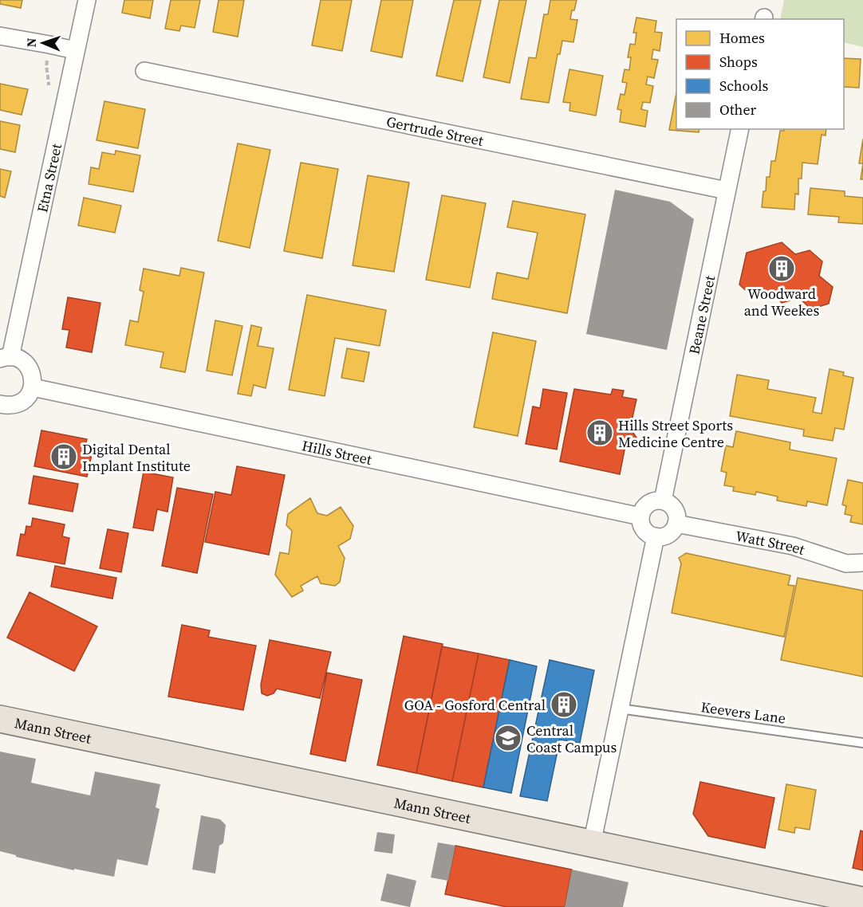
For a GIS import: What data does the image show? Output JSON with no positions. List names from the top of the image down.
{
  "streets": {
    "main road": ["Mann Street"],
    "street": [
      "Gertrude Street",
      "Etna Street",
      "Beane Street",
      "Hills Street",
      "Watt Street"
    ],
    "lane": ["Keevers Lane"]
  },
  "crossings": [
    ["Gertrude Street", "Beane Street"],
    ["Beane Street", "Hills Street"],
    ["Beane Street", "Watt Street"],
    ["Hills Street", "Watt Street"]
  ],
  "places": {
    "building": [
      "Woodward and Weekes",
      "Hills Street Sports Medicine Centre",
      "Digital Dental Implant Institute",
      "GOA - Gosford Central"
    ],
    "school or university": ["Central Coast Campus"]
  },
  "legend": [
    "Homes",
    "Shops",
    "Schools",
    "Other"
  ],
  "north": "left"
}
